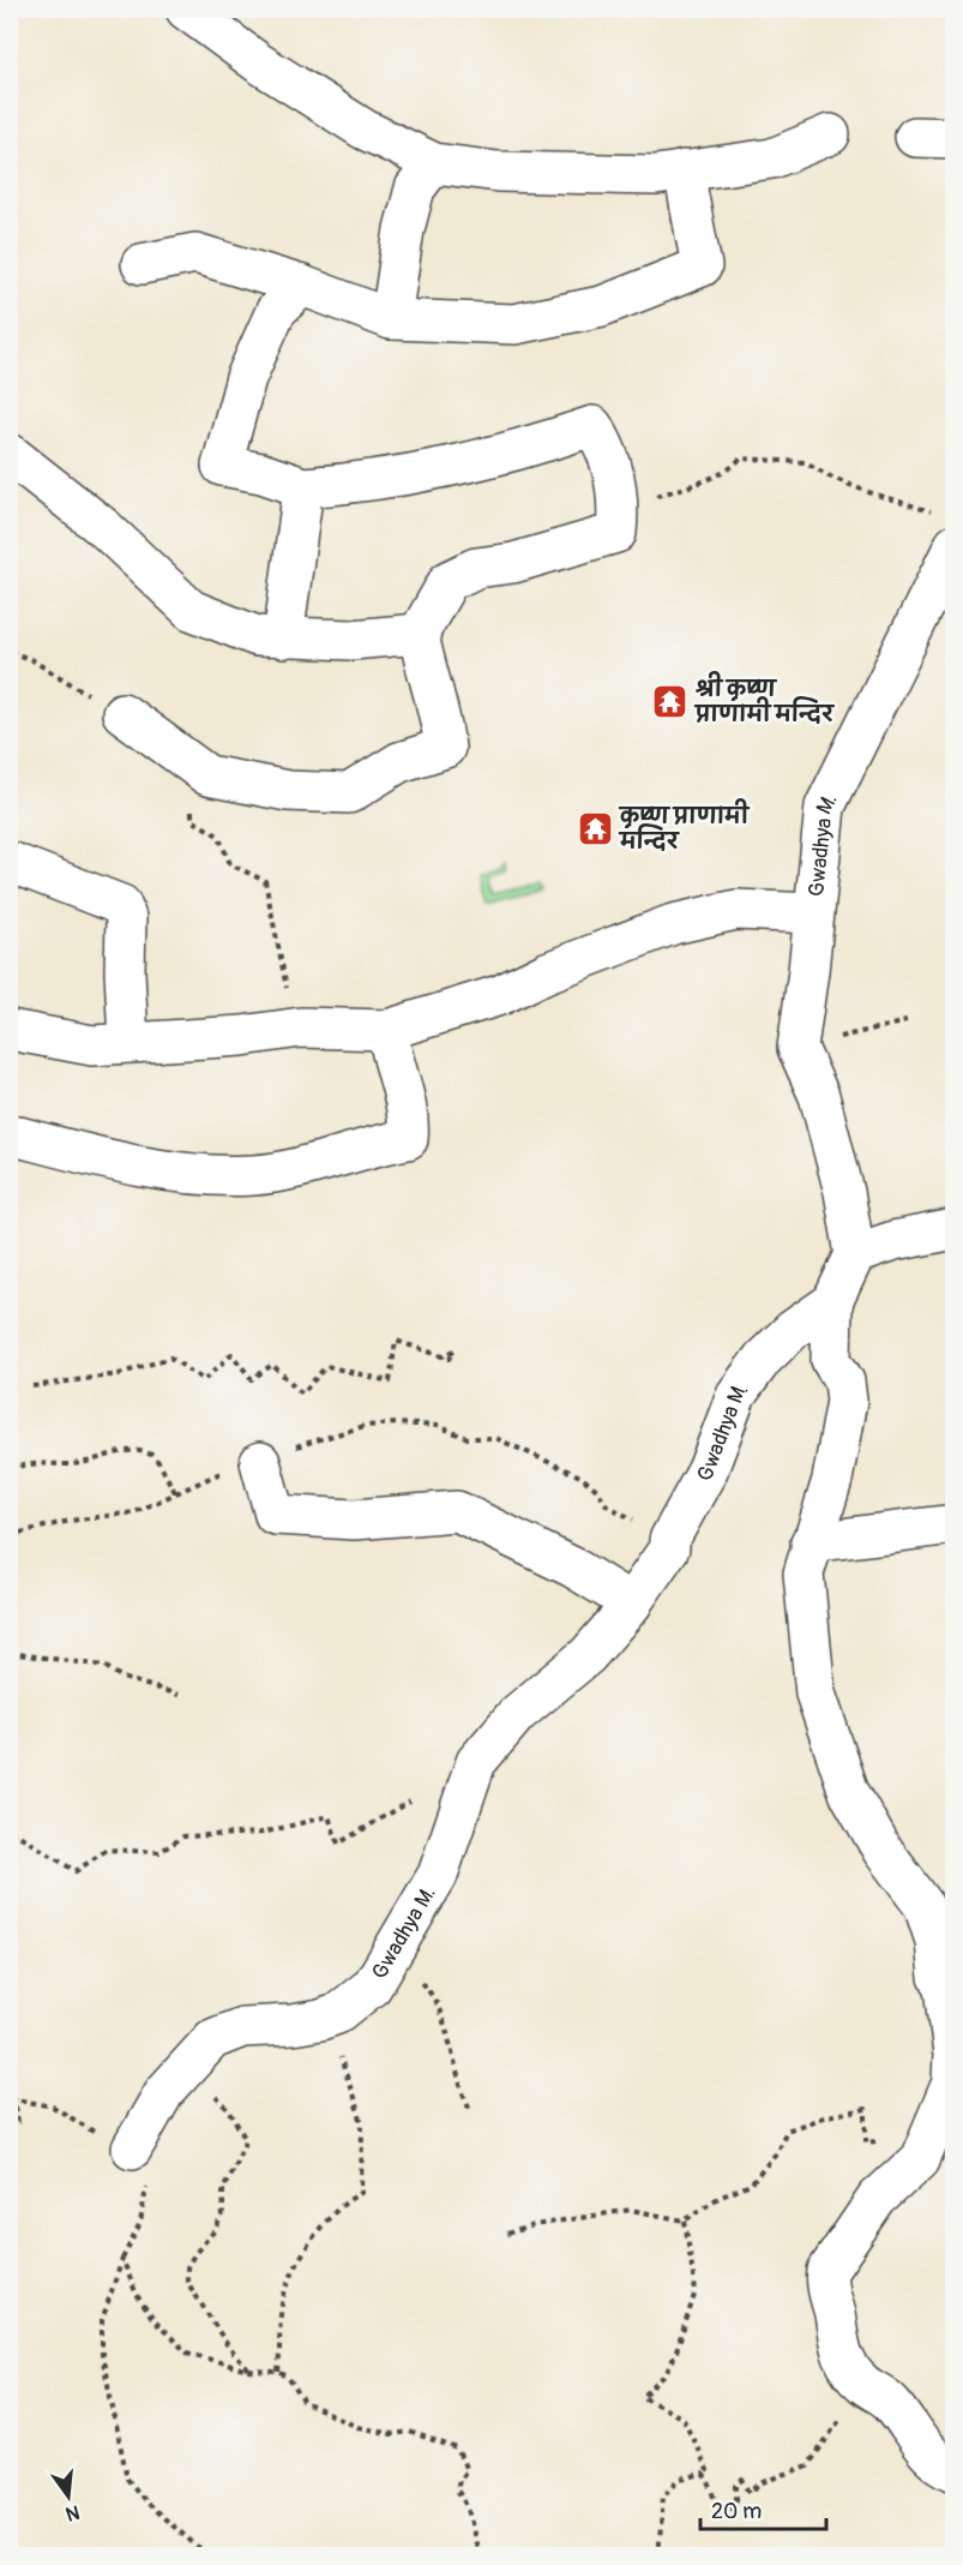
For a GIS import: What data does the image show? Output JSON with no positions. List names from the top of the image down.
{
  "streets": {
    "street": ["Gwadhya M."]
  },
  "places": {
    "temple": ["श्री कृष्ण प्राणामी मन्दिर", "कृष्ण प्राणामी मन्दिर"]
  },
  "scale_bar": "20 m",
  "north": "bottom"
}
